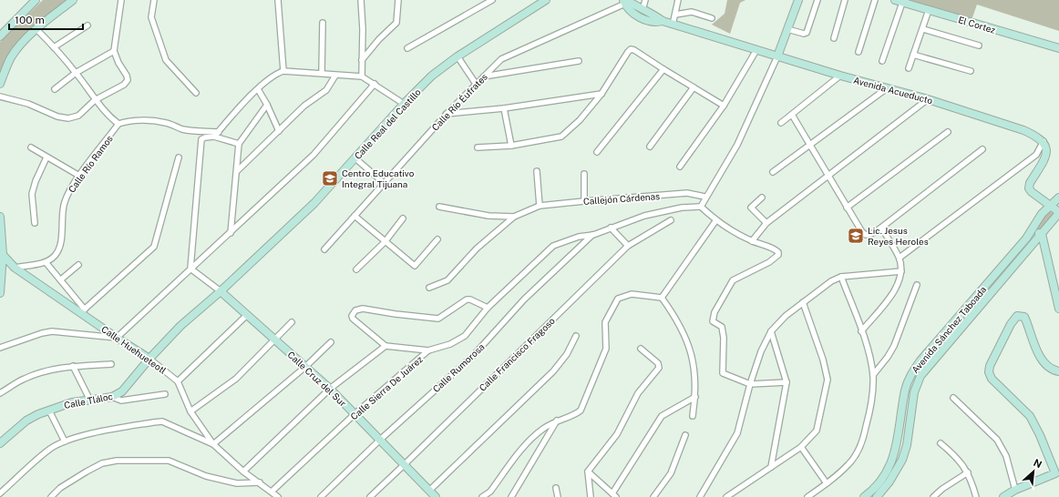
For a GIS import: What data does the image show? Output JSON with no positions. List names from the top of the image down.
{
  "streets": {
    "street": [
      "El Cortez",
      "Avenida Acueducto",
      "Calle Río Éufrates",
      "Calle Real del Castillo",
      "Calle Río Ramos",
      "Callejón Cárdenas",
      "Avenida Sánchez Taboada",
      "Calle Huehueteotl",
      "Calle Francisco Fragoso",
      "Calle Rumorosa",
      "Calle Cruz del Sur",
      "Calle Sierra De Juárez",
      "Calle Tláloc"
    ]
  },
  "crossings": [
    ["Avenida Acueducto", "Calle Río Éufrates"],
    ["Calle Real del Castillo", "Calle Huehueteotl"],
    ["Calle Real del Castillo", "Calle Cruz del Sur"],
    ["Calle Real del Castillo", "Calle Tláloc"],
    ["Calle Huehueteotl", "Calle Sierra De Juárez"],
    ["Calle Huehueteotl", "Calle Tláloc"],
    ["Calle Francisco Fragoso", "Calle Cruz del Sur"],
    ["Calle Rumorosa", "Calle Cruz del Sur"],
    ["Calle Rumorosa", "Calle Sierra De Juárez"],
    ["Calle Cruz del Sur", "Calle Sierra De Juárez"]
  ],
  "places": {
    "school or university": ["Centro Educativo Integral Tijuana", "Lic. Jesus Reyes Heroles"]
  },
  "scale_bar": "100 m",
  "north": "top right"
}
